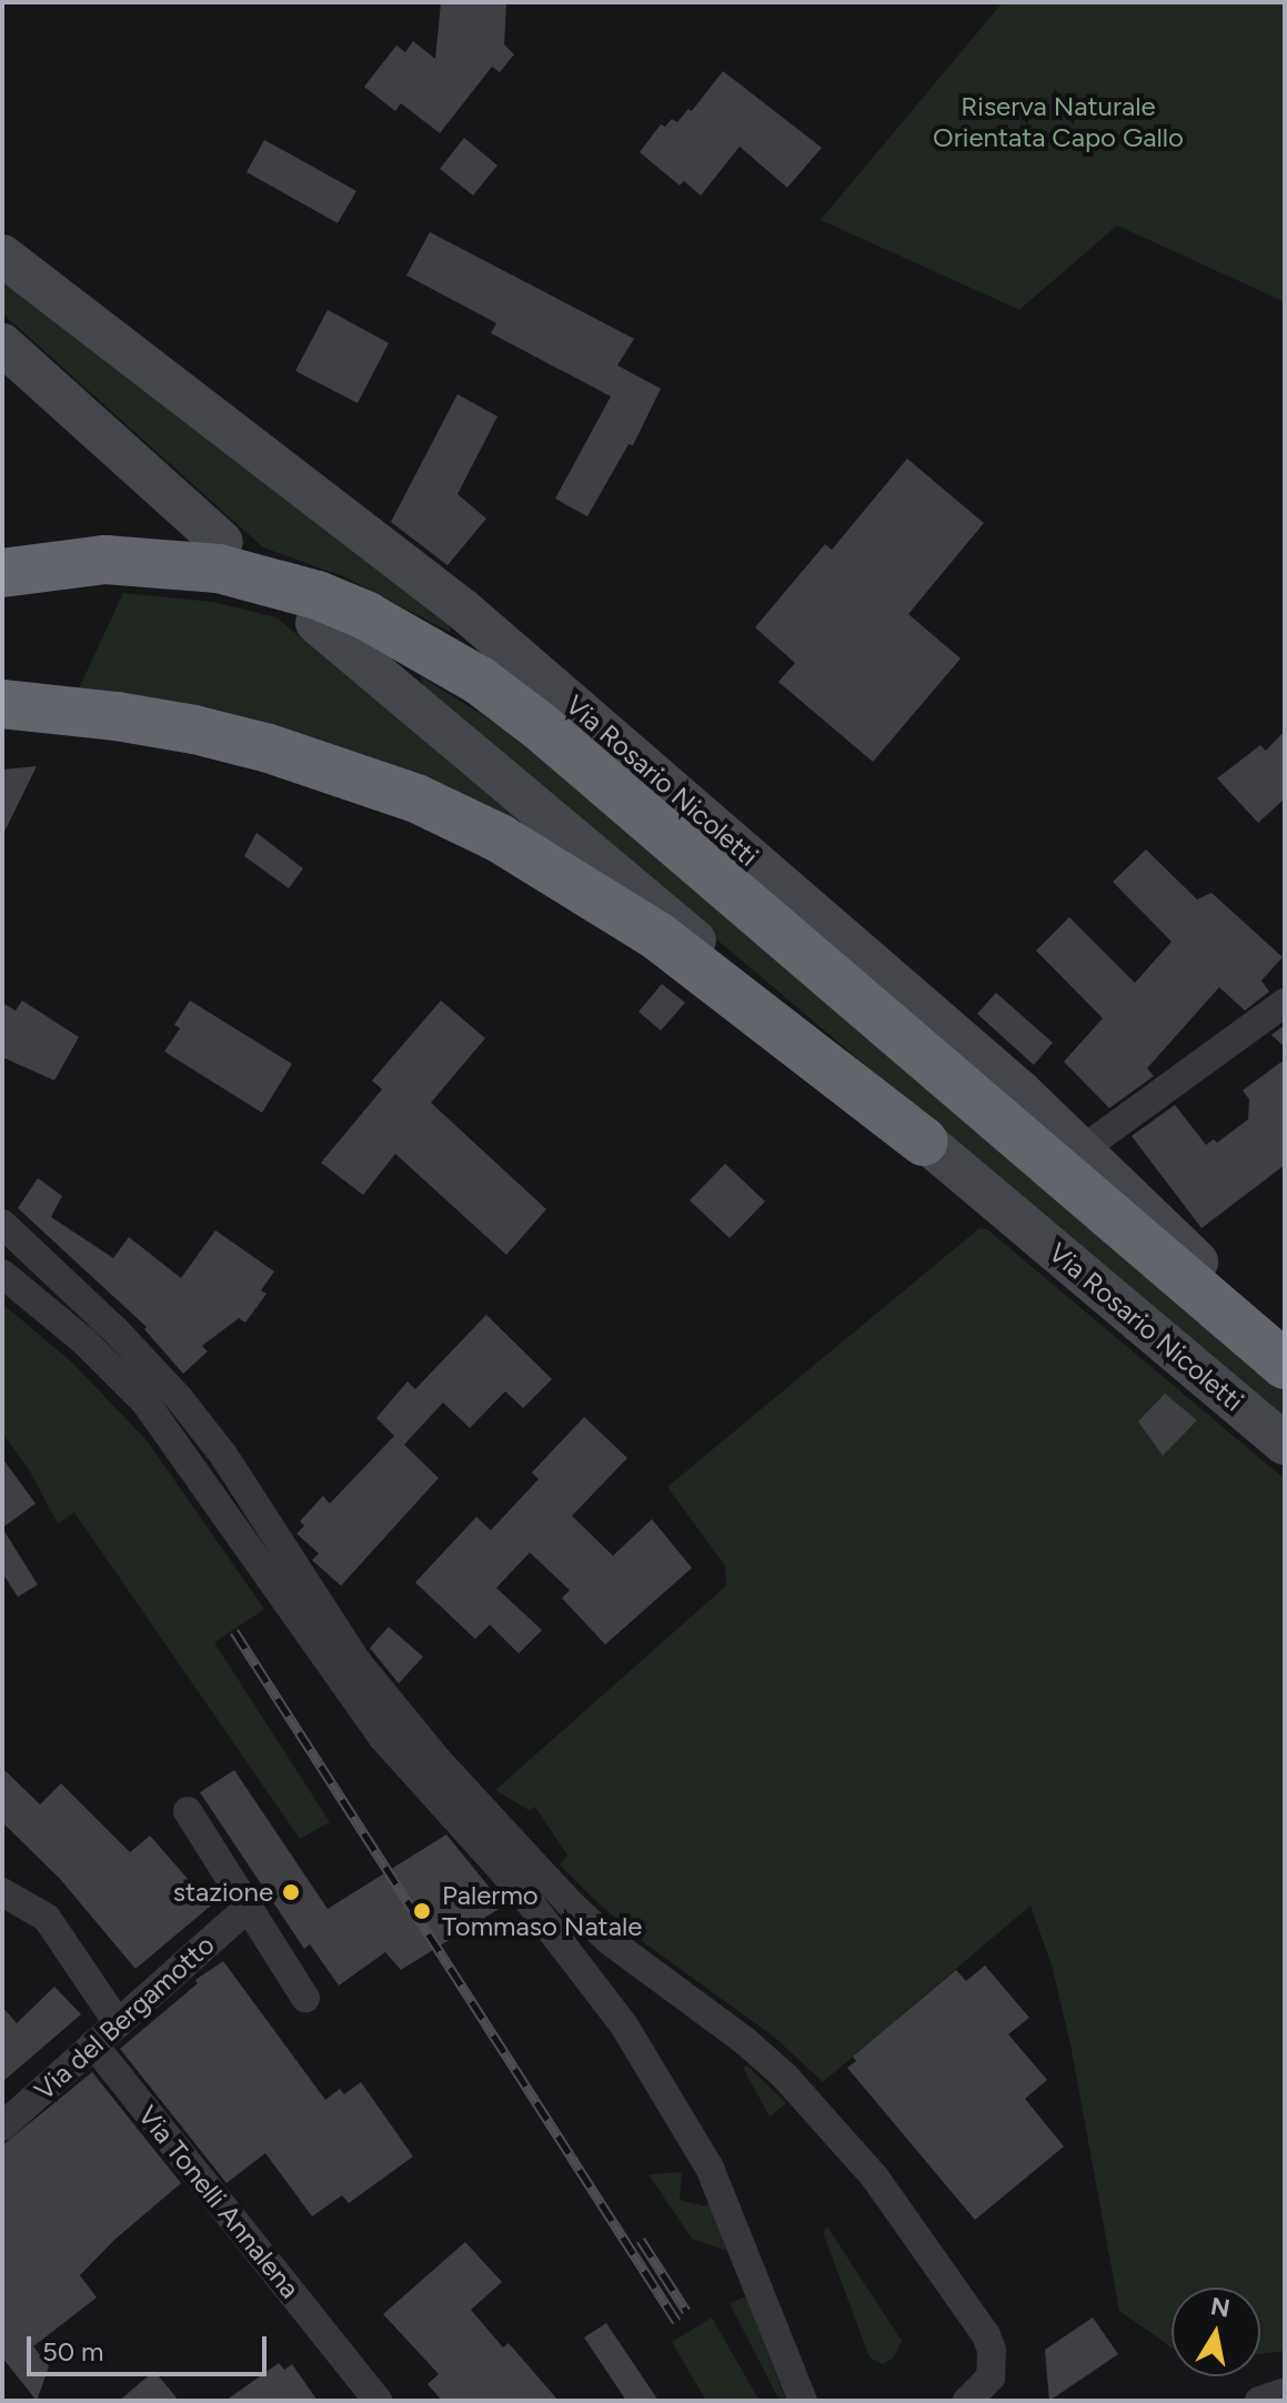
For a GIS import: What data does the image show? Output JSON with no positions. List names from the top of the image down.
{
  "streets": {
    "main road": ["Via Rosario Nicoletti"],
    "street": ["Via del Bergamotto", "Via Tonelli Annalena"]
  },
  "crossings": [
    ["Via del Bergamotto", "Via Tonelli Annalena"]
  ],
  "parks": ["Riserva Naturale Orientata Capo Gallo"],
  "places": ["stazione", "Palermo Tommaso Natale"],
  "scale_bar": "50 m",
  "north": "top"
}
